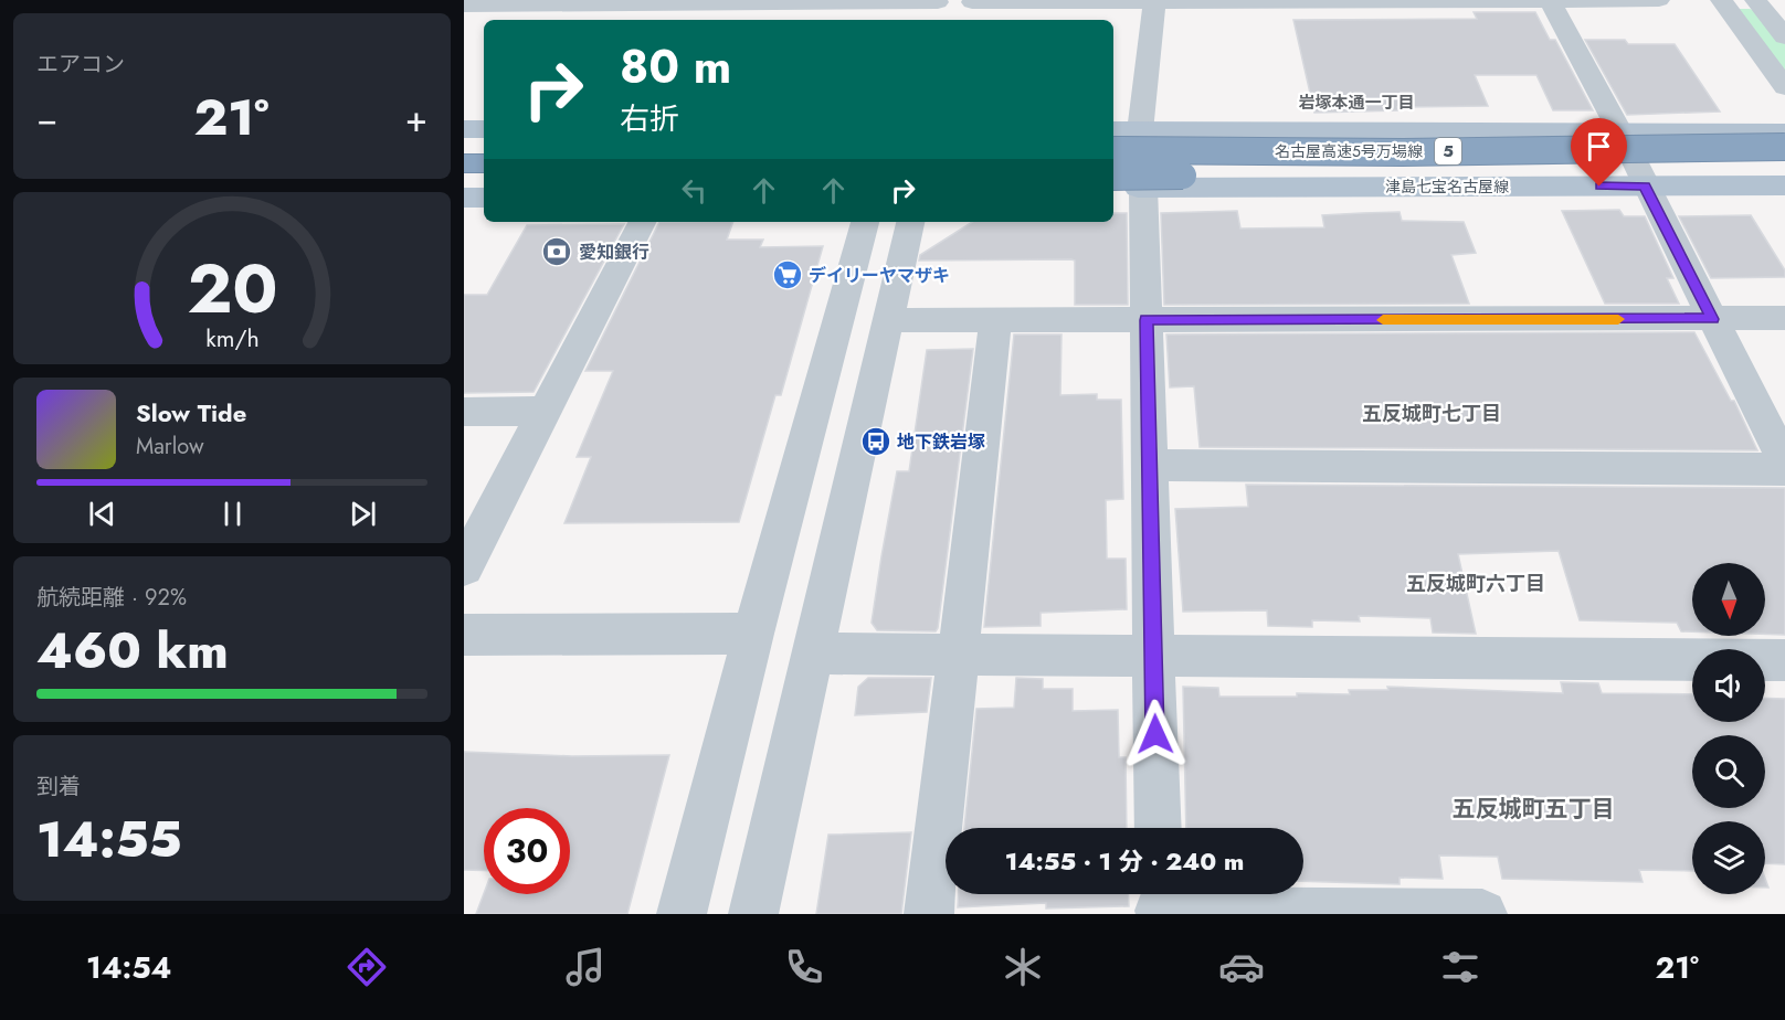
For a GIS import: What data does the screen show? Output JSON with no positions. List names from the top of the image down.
{
  "streets": {
    "highway": ["名古屋高速5号万場線", "5"],
    "main road": ["津島七宝名古屋線"]
  },
  "crossings": [
    ["名古屋高速5号万場線", "津島七宝名古屋線"]
  ],
  "districts": [
    "岩塚本通一丁目",
    "五反城町七丁目",
    "五反城町六丁目",
    "五反城町五丁目"
  ],
  "places": {
    "bank": ["愛知銀行"],
    "supermarket": ["デイリーヤマザキ"],
    "bus stop": ["地下鉄岩塚"]
  },
  "north": "bottom",
  "page": {
    "tile": [
      "エアコン",
      ["航続距離 · 92%", "460 km"],
      ["到着", "14:55"]
    ],
    "turn": ["80 m", "右折"],
    "heat": ["−", "21°", "+"],
    "song": ["Slow Tide", "Marlow"],
    "limit": "30",
    "trip": "14:55 · 1 分 · 240 m",
    "tabs": ["14:54", "21°"],
    "gauge": ["20", "km/h"]
  }
}
